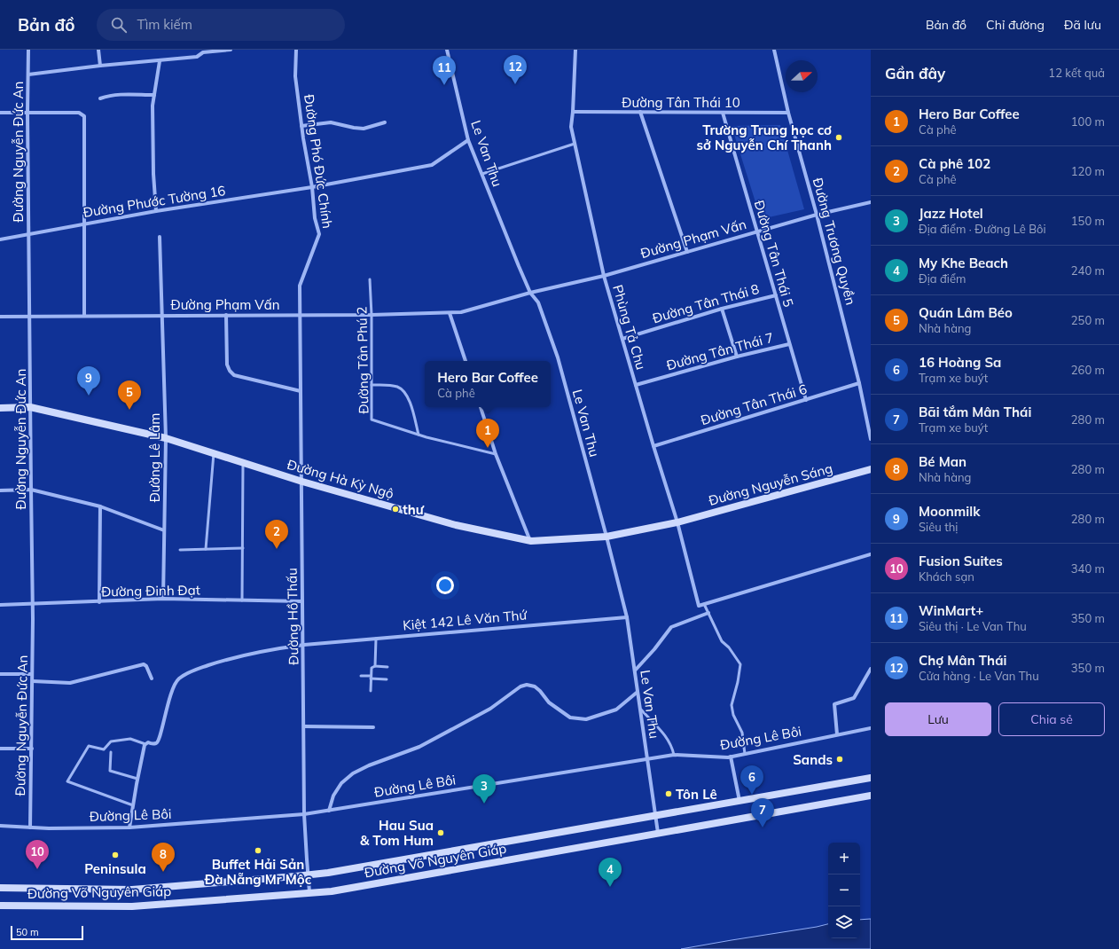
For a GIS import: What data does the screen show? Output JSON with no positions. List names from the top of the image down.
{
  "streets": {
    "main road": ["Đường Hà Kỳ Ngộ", "Đường Nguyễn Sáng", "Đường Võ Nguyên Giáp"],
    "street": [
      "Đường Tân Thái 10",
      "Đường Nguyễn Đức An",
      "Le Van Thu",
      "Đường Phó Đức Chính",
      "Đường Phước Tường 16",
      "Đường Phạm Vấn",
      "Đường Trương Quyền",
      "Đường Tân Thái 5",
      "Đường Tân Thái 8",
      "Phùng Tả Chu",
      "Đường Tân Thái 7",
      "Đường Tân Thái 6",
      "Đường Lê Lâm",
      "Đường Đinh Đạt",
      "Đường Hồ Thấu",
      "Kiệt 142 Lê Văn Thứ",
      "Đường Lê Bôi"
    ],
    "lane": ["Đường Tân Phú 2"]
  },
  "crossings": [
    ["Đường Tân Thái 10", "Đường Trương Quyền"],
    ["Đường Tân Thái 10", "Đường Tân Thái 5"],
    ["Đường Tân Thái 10", "Phùng Tả Chu"],
    ["Đường Nguyễn Đức An", "Đường Phước Tường 16"],
    ["Đường Nguyễn Đức An", "Đường Phạm Vấn"],
    ["Đường Nguyễn Đức An", "Đường Hà Kỳ Ngộ"],
    ["Đường Nguyễn Đức An", "Đường Đinh Đạt"],
    ["Đường Nguyễn Đức An", "Đường Lê Bôi"],
    ["Le Van Thu", "Đường Phước Tường 16"],
    ["Le Van Thu", "Đường Phạm Vấn"],
    ["Le Van Thu", "Đường Hà Kỳ Ngộ"],
    ["Le Van Thu", "Kiệt 142 Lê Văn Thứ"],
    ["Le Van Thu", "Đường Lê Bôi"],
    ["Le Van Thu", "Đường Võ Nguyên Giáp"],
    ["Đường Phó Đức Chính", "Đường Phước Tường 16"],
    ["Đường Phó Đức Chính", "Đường Phạm Vấn"],
    ["Đường Phó Đức Chính", "Đường Hồ Thấu"],
    ["Đường Phạm Vấn", "Đường Trương Quyền"],
    ["Đường Phạm Vấn", "Đường Tân Thái 5"],
    ["Đường Phạm Vấn", "Phùng Tả Chu"],
    ["Đường Phạm Vấn", "Đường Tân Phú 2"],
    ["Đường Phạm Vấn", "Đường Lê Lâm"],
    ["Đường Phạm Vấn", "Đường Hồ Thấu"],
    ["Đường Trương Quyền", "Đường Tân Thái 6"],
    ["Đường Tân Thái 5", "Đường Tân Thái 8"],
    ["Đường Tân Thái 5", "Đường Tân Thái 7"],
    ["Đường Tân Thái 5", "Đường Tân Thái 6"],
    ["Đường Tân Thái 8", "Phùng Tả Chu"],
    ["Phùng Tả Chu", "Đường Tân Thái 7"],
    ["Phùng Tả Chu", "Đường Tân Thái 6"],
    ["Phùng Tả Chu", "Đường Hà Kỳ Ngộ"],
    ["Phùng Tả Chu", "Đường Nguyễn Sáng"],
    ["Đường Lê Lâm", "Đường Hà Kỳ Ngộ"],
    ["Đường Lê Lâm", "Đường Đinh Đạt"],
    ["Đường Hà Kỳ Ngộ", "Đường Nguyễn Sáng"],
    ["Đường Hà Kỳ Ngộ", "Đường Hồ Thấu"],
    ["Đường Đinh Đạt", "Đường Hồ Thấu"],
    ["Đường Hồ Thấu", "Kiệt 142 Lê Văn Thứ"],
    ["Đường Hồ Thấu", "Đường Lê Bôi"],
    ["Đường Hồ Thấu", "Đường Võ Nguyên Giáp"]
  ],
  "places": [
    "Trường Trung học cơ sở Nguyễn Chí Thanh",
    "thư",
    "Sands",
    "Tôn Lê",
    "Hau Sua & Tom Hum",
    "Buffet Hải Sản Đà Nẵng Mr Mộc",
    "Peninsula"
  ],
  "scale_bar": "50 m",
  "north": "right",
  "page": {
    "header": "Bản đồ",
    "search": "Tìm kiếm",
    "nav": ["Bản đồ", "Chỉ đường", "Đã lưu"],
    "heading": ["Gần đây", "12 kết quả"],
    "pins": [
      "12",
      "11",
      "9",
      "5",
      "1",
      "2",
      "6",
      "3",
      "7",
      "10",
      "8",
      "4"
    ],
    "list": [
      {
        "mark": "1",
        "name": "Hero Bar Coffee",
        "note": "Cà phê",
        "value": "100 m"
      },
      {
        "mark": "2",
        "name": "Cà phê 102",
        "note": "Cà phê",
        "value": "120 m"
      },
      {
        "mark": "3",
        "name": "Jazz Hotel",
        "note": "Địa điểm · Đường Lê Bôi",
        "value": "150 m"
      },
      {
        "mark": "4",
        "name": "My Khe Beach",
        "note": "Địa điểm",
        "value": "240 m"
      },
      {
        "mark": "5",
        "name": "Quán Lâm Béo",
        "note": "Nhà hàng",
        "value": "250 m"
      },
      {
        "mark": "6",
        "name": "16 Hoàng Sa",
        "note": "Trạm xe buýt",
        "value": "260 m"
      },
      {
        "mark": "7",
        "name": "Bãi tắm Mân Thái",
        "note": "Trạm xe buýt",
        "value": "280 m"
      },
      {
        "mark": "8",
        "name": "Bé Man",
        "note": "Nhà hàng",
        "value": "280 m"
      },
      {
        "mark": "9",
        "name": "Moonmilk",
        "note": "Siêu thị",
        "value": "280 m"
      },
      {
        "mark": "10",
        "name": "Fusion Suites",
        "note": "Khách sạn",
        "value": "340 m"
      },
      {
        "mark": "11",
        "name": "WinMart+",
        "note": "Siêu thị · Le Van Thu",
        "value": "350 m"
      },
      {
        "mark": "12",
        "name": "Chợ Mân Thái",
        "note": "Cửa hàng · Le Van Thu",
        "value": "350 m"
      }
    ],
    "popup": ["Hero Bar Coffee", "Cà phê"],
    "buttons": ["Lưu", "Chia sẻ"],
    "map_buttons": ["+", "−"],
    "scale": "50 m"
  }
}
